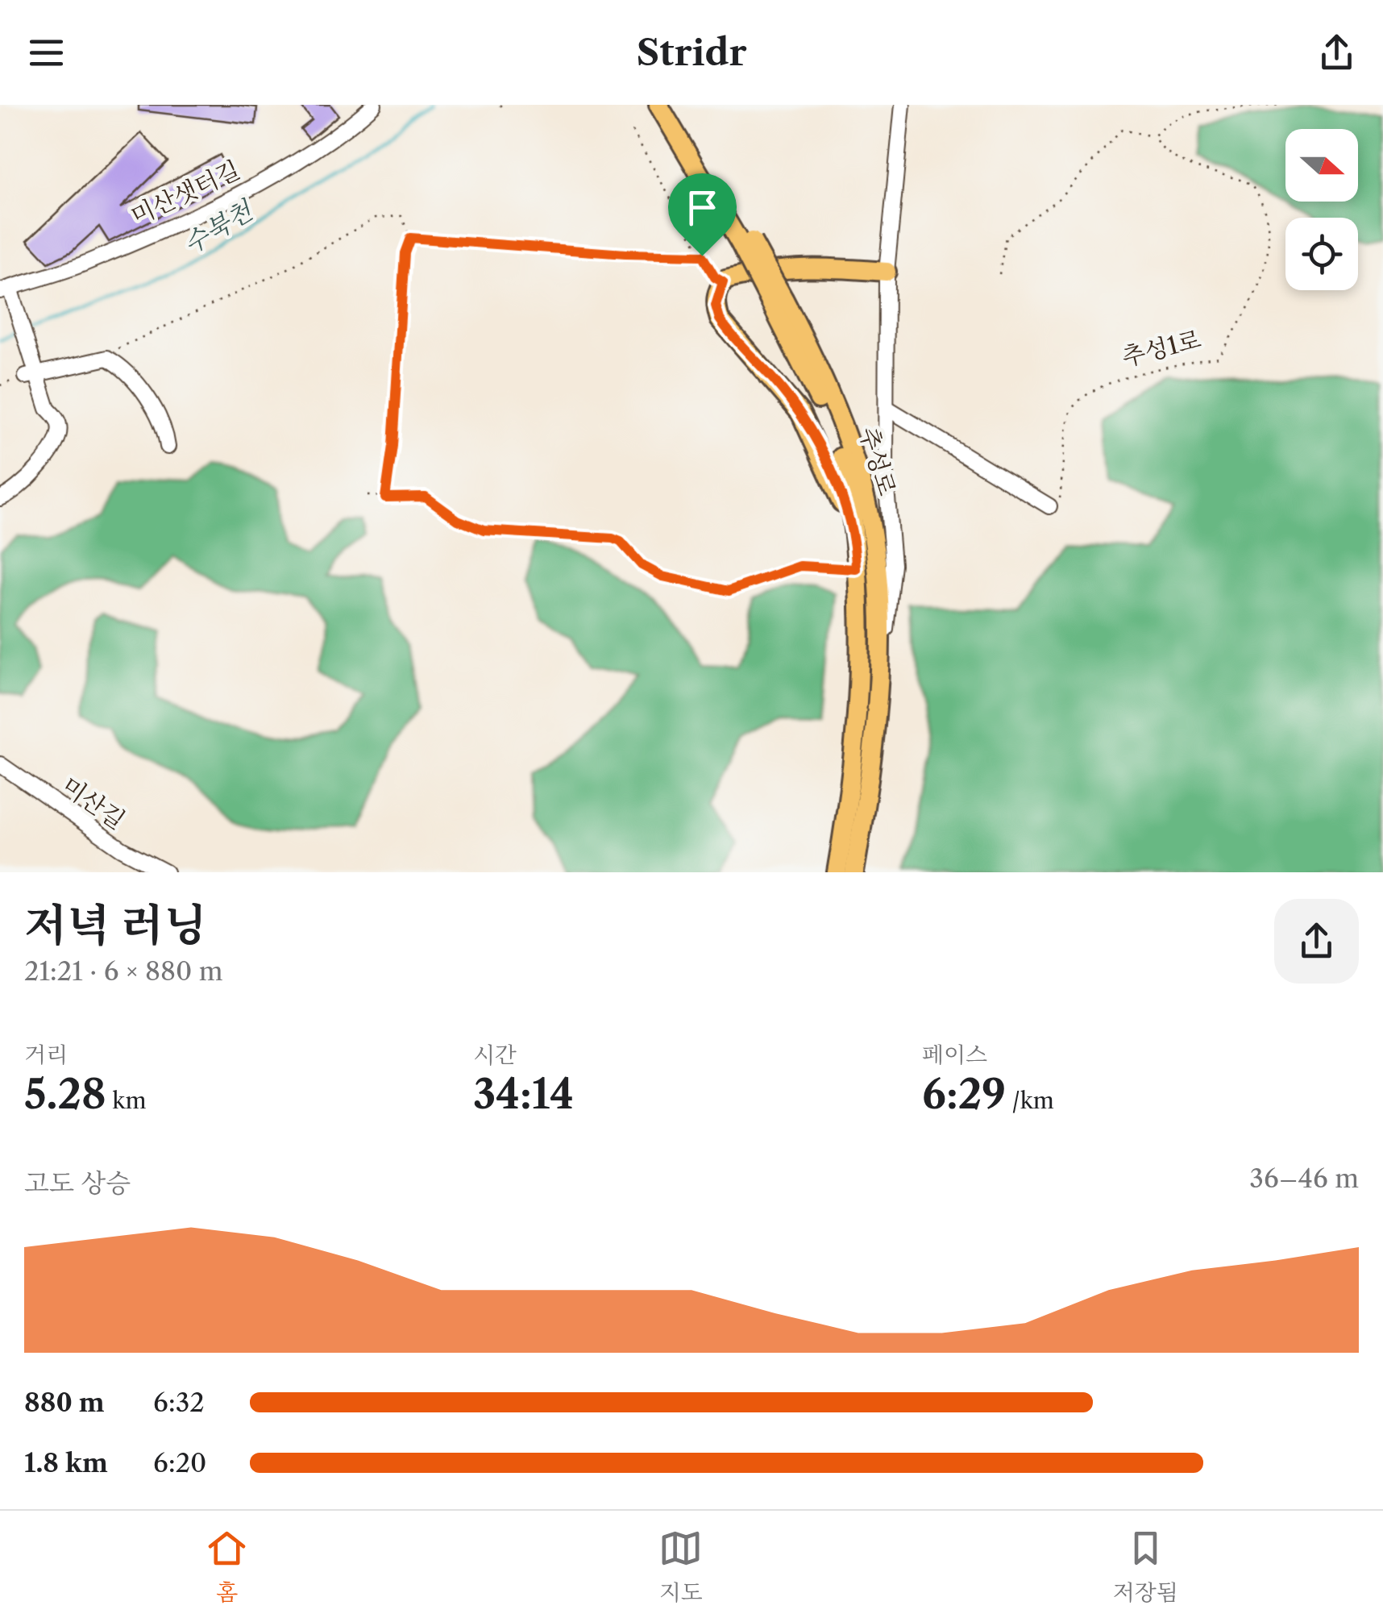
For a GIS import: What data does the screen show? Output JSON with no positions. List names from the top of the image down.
{
  "streets": {
    "main road": ["추성로"],
    "street": ["미산샛터길", "미산길"],
    "path": ["추성1로"]
  },
  "water": ["수북천"],
  "north": "right",
  "page": {
    "header": "Stridr",
    "heading": ["저녁 러닝", "21:21 · 6 × 880 m"],
    "stats": [
      ["거리", "5.28 km"],
      ["시간", "34:14"],
      ["페이스", "6:29 /km"]
    ],
    "chart": ["고도 상승", "36–46 m"],
    "list": [
      {
        "name": "880 m",
        "note": "6:32"
      },
      {
        "name": "1.8 km",
        "note": "6:20"
      }
    ],
    "tabs": ["홈", "지도", "저장됨"]
  }
}
